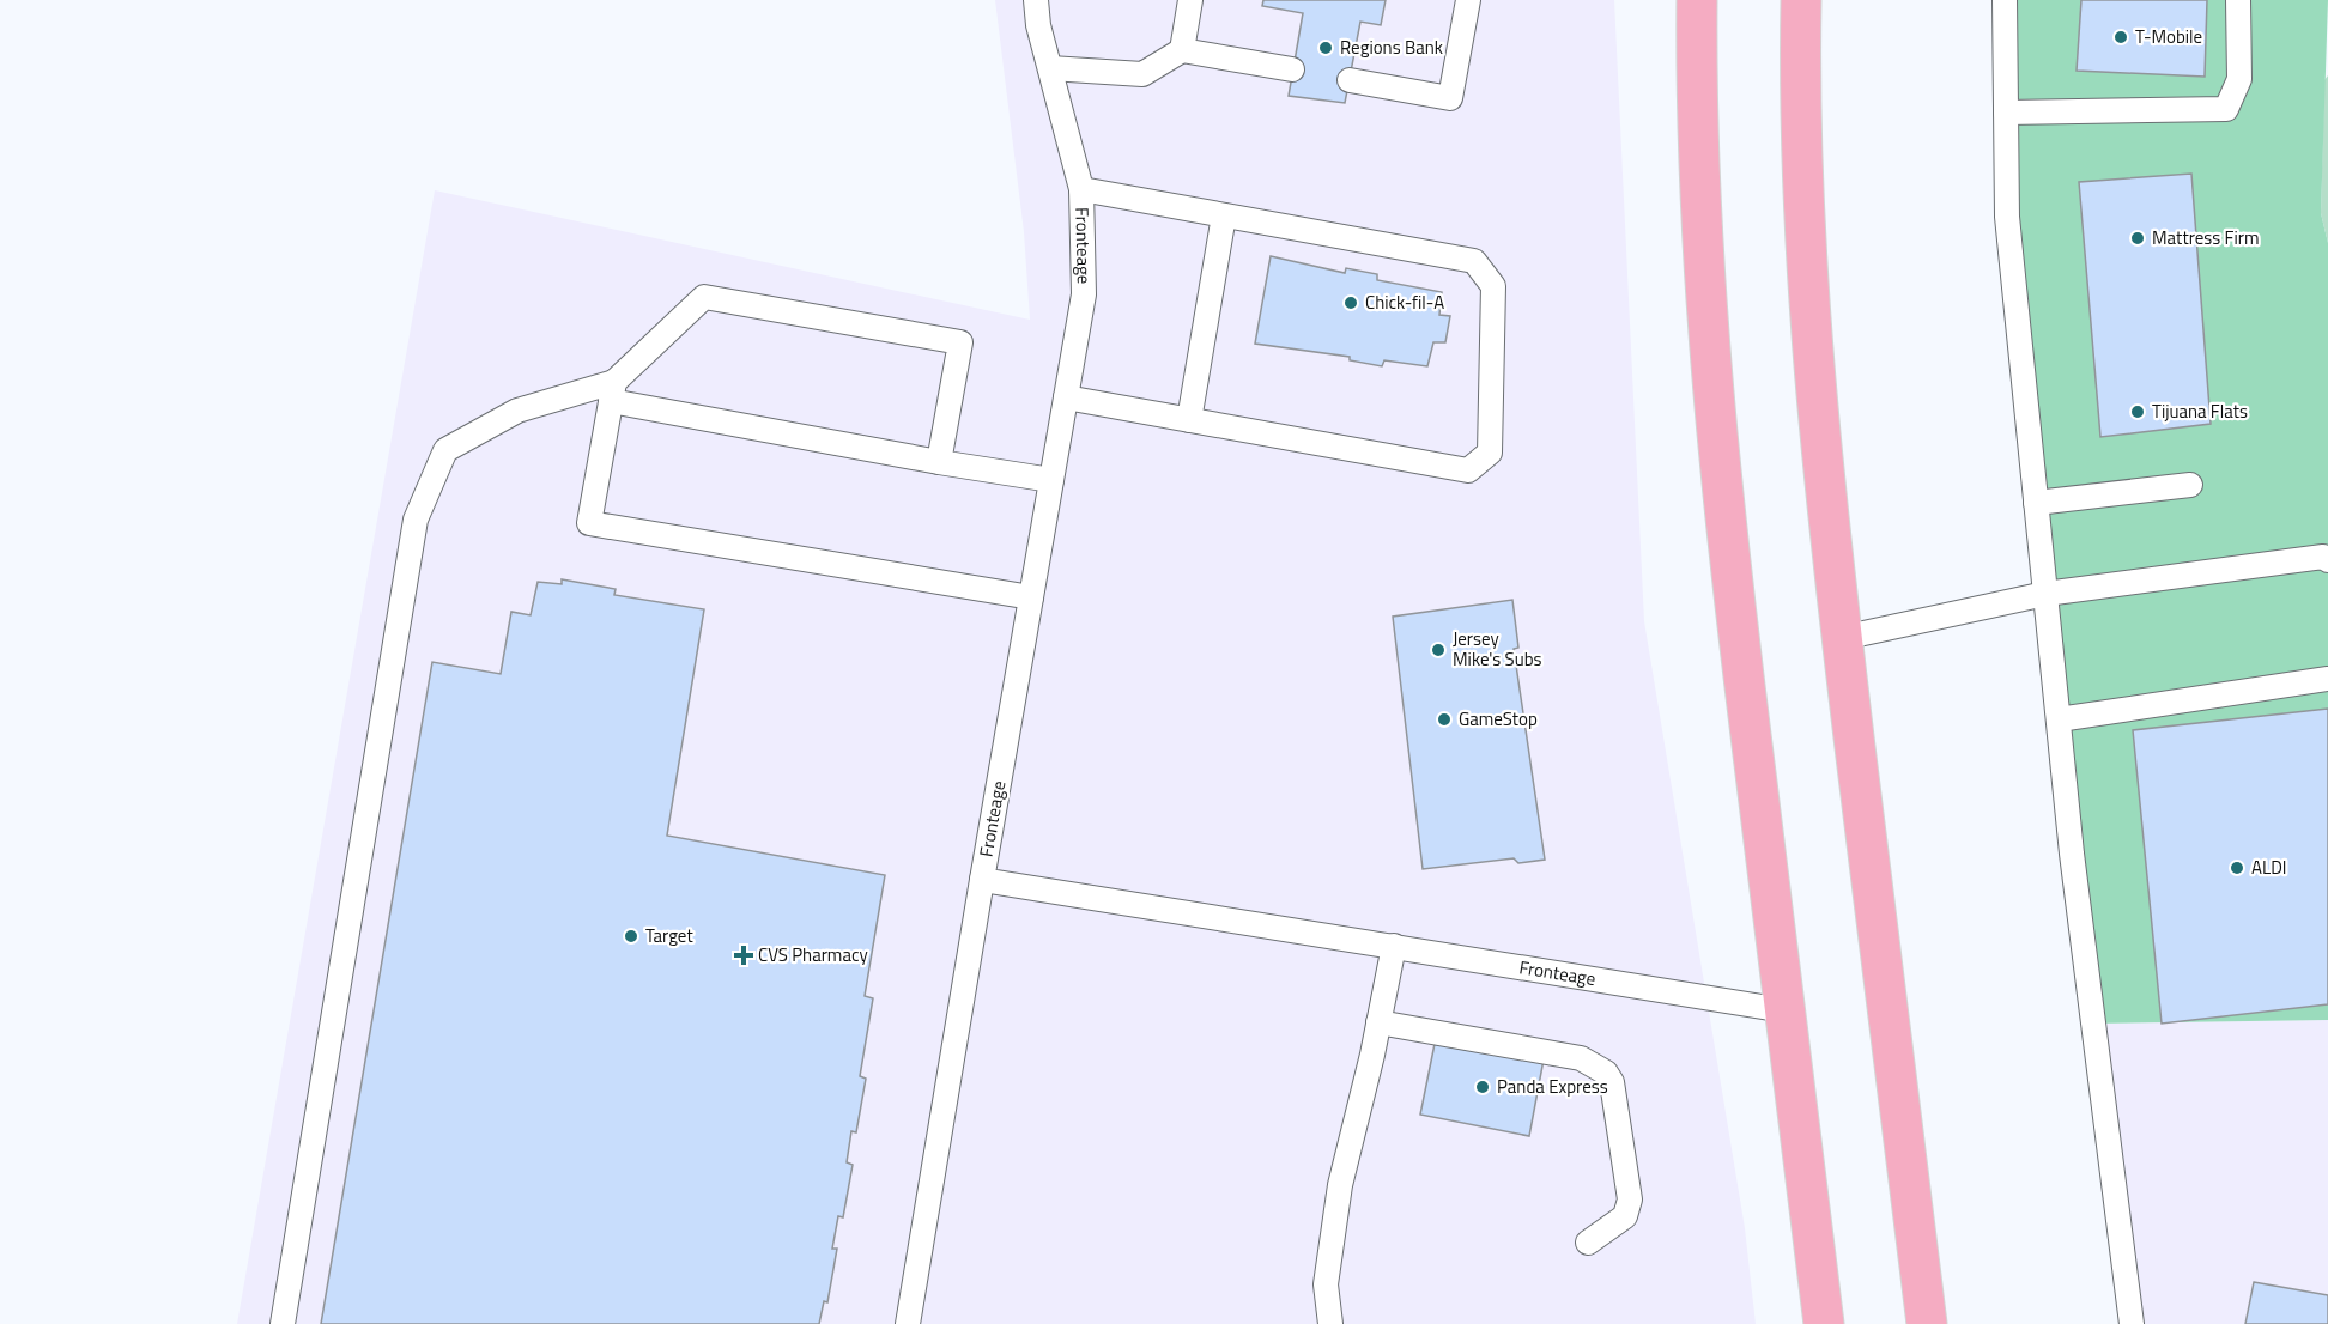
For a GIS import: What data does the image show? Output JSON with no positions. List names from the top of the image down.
{
  "streets": {
    "lane": ["Fronteage"]
  },
  "places": {
    "other": [
      "T-Mobile",
      "Regions Bank",
      "Mattress Firm",
      "Chick-fil-A",
      "Tijuana Flats",
      "Jersey Mike's Subs",
      "GameStop",
      "ALDI",
      "Target",
      "Panda Express"
    ],
    "health": ["CVS Pharmacy"]
  }
}
